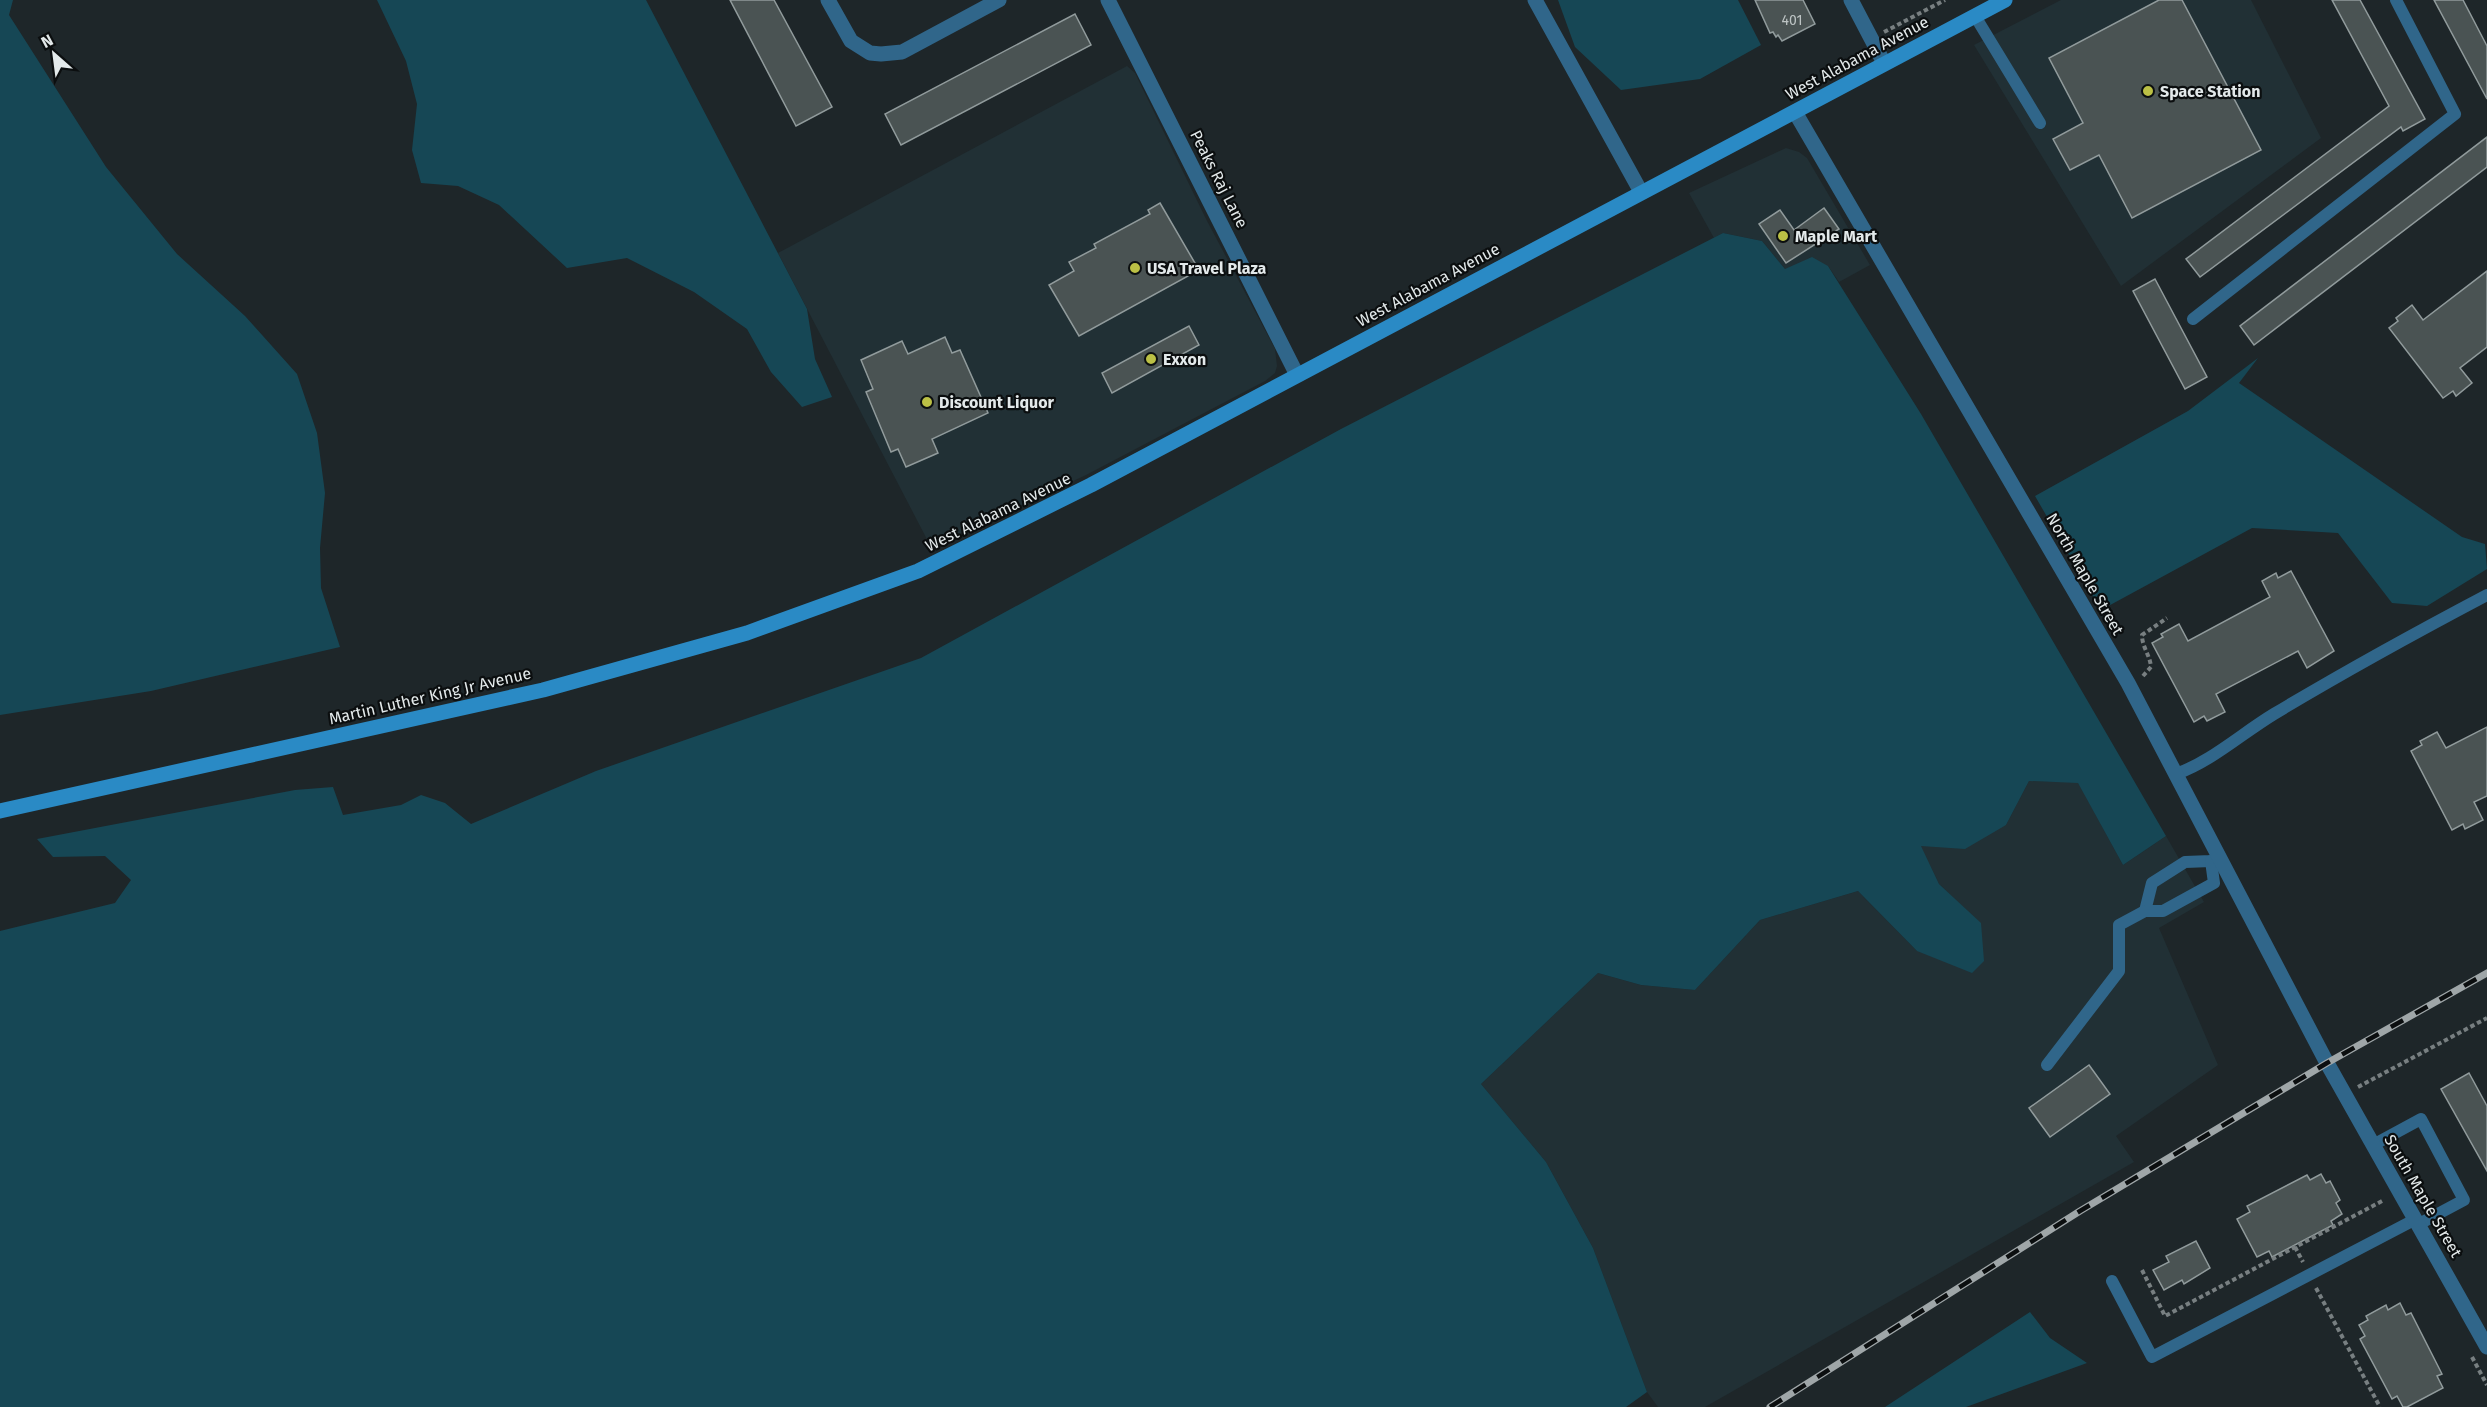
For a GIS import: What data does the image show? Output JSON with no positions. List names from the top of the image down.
{
  "streets": {
    "main road": ["West Alabama Avenue", "Martin Luther King Jr Avenue"],
    "street": ["Peaks Raj Lane", "North Maple Street", "South Maple Street"]
  },
  "crossings": [
    ["West Alabama Avenue", "Peaks Raj Lane"],
    ["West Alabama Avenue", "North Maple Street"],
    ["West Alabama Avenue", "Martin Luther King Jr Avenue"],
    ["North Maple Street", "South Maple Street"]
  ],
  "places": [
    "Space Station",
    "Maple Mart",
    "USA Travel Plaza",
    "Exxon",
    "Discount Liquor"
  ],
  "house_numbers": ["401"],
  "north": "top left"
}
